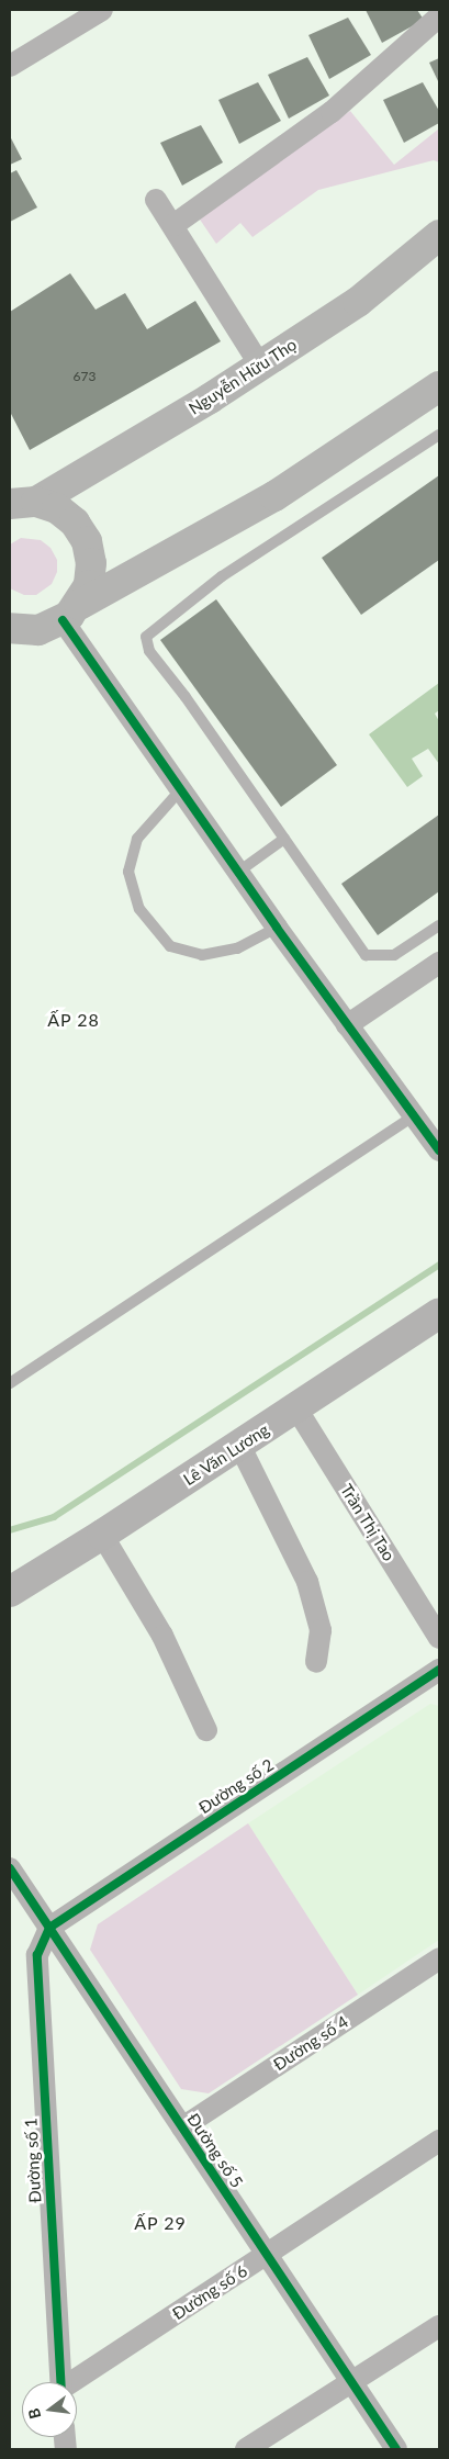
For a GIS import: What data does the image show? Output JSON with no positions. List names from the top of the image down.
{
  "streets": {
    "main road": ["Nguyễn Hữu Thọ", "Lê Văn Lương"],
    "street": [
      "Trần Thị Tao",
      "Đường số 2",
      "Đường số 4",
      "Đường số 5",
      "Đường số 1",
      "Đường số 6"
    ]
  },
  "crossings": [
    ["Lê Văn Lương", "Trần Thị Tao"],
    ["Đường số 2", "Đường số 5"],
    ["Đường số 2", "Đường số 1"],
    ["Đường số 4", "Đường số 5"],
    ["Đường số 5", "Đường số 1"],
    ["Đường số 5", "Đường số 6"]
  ],
  "districts": ["ẤP 28", "ẤP 29"],
  "house_numbers": ["673"],
  "north": "left"
}
